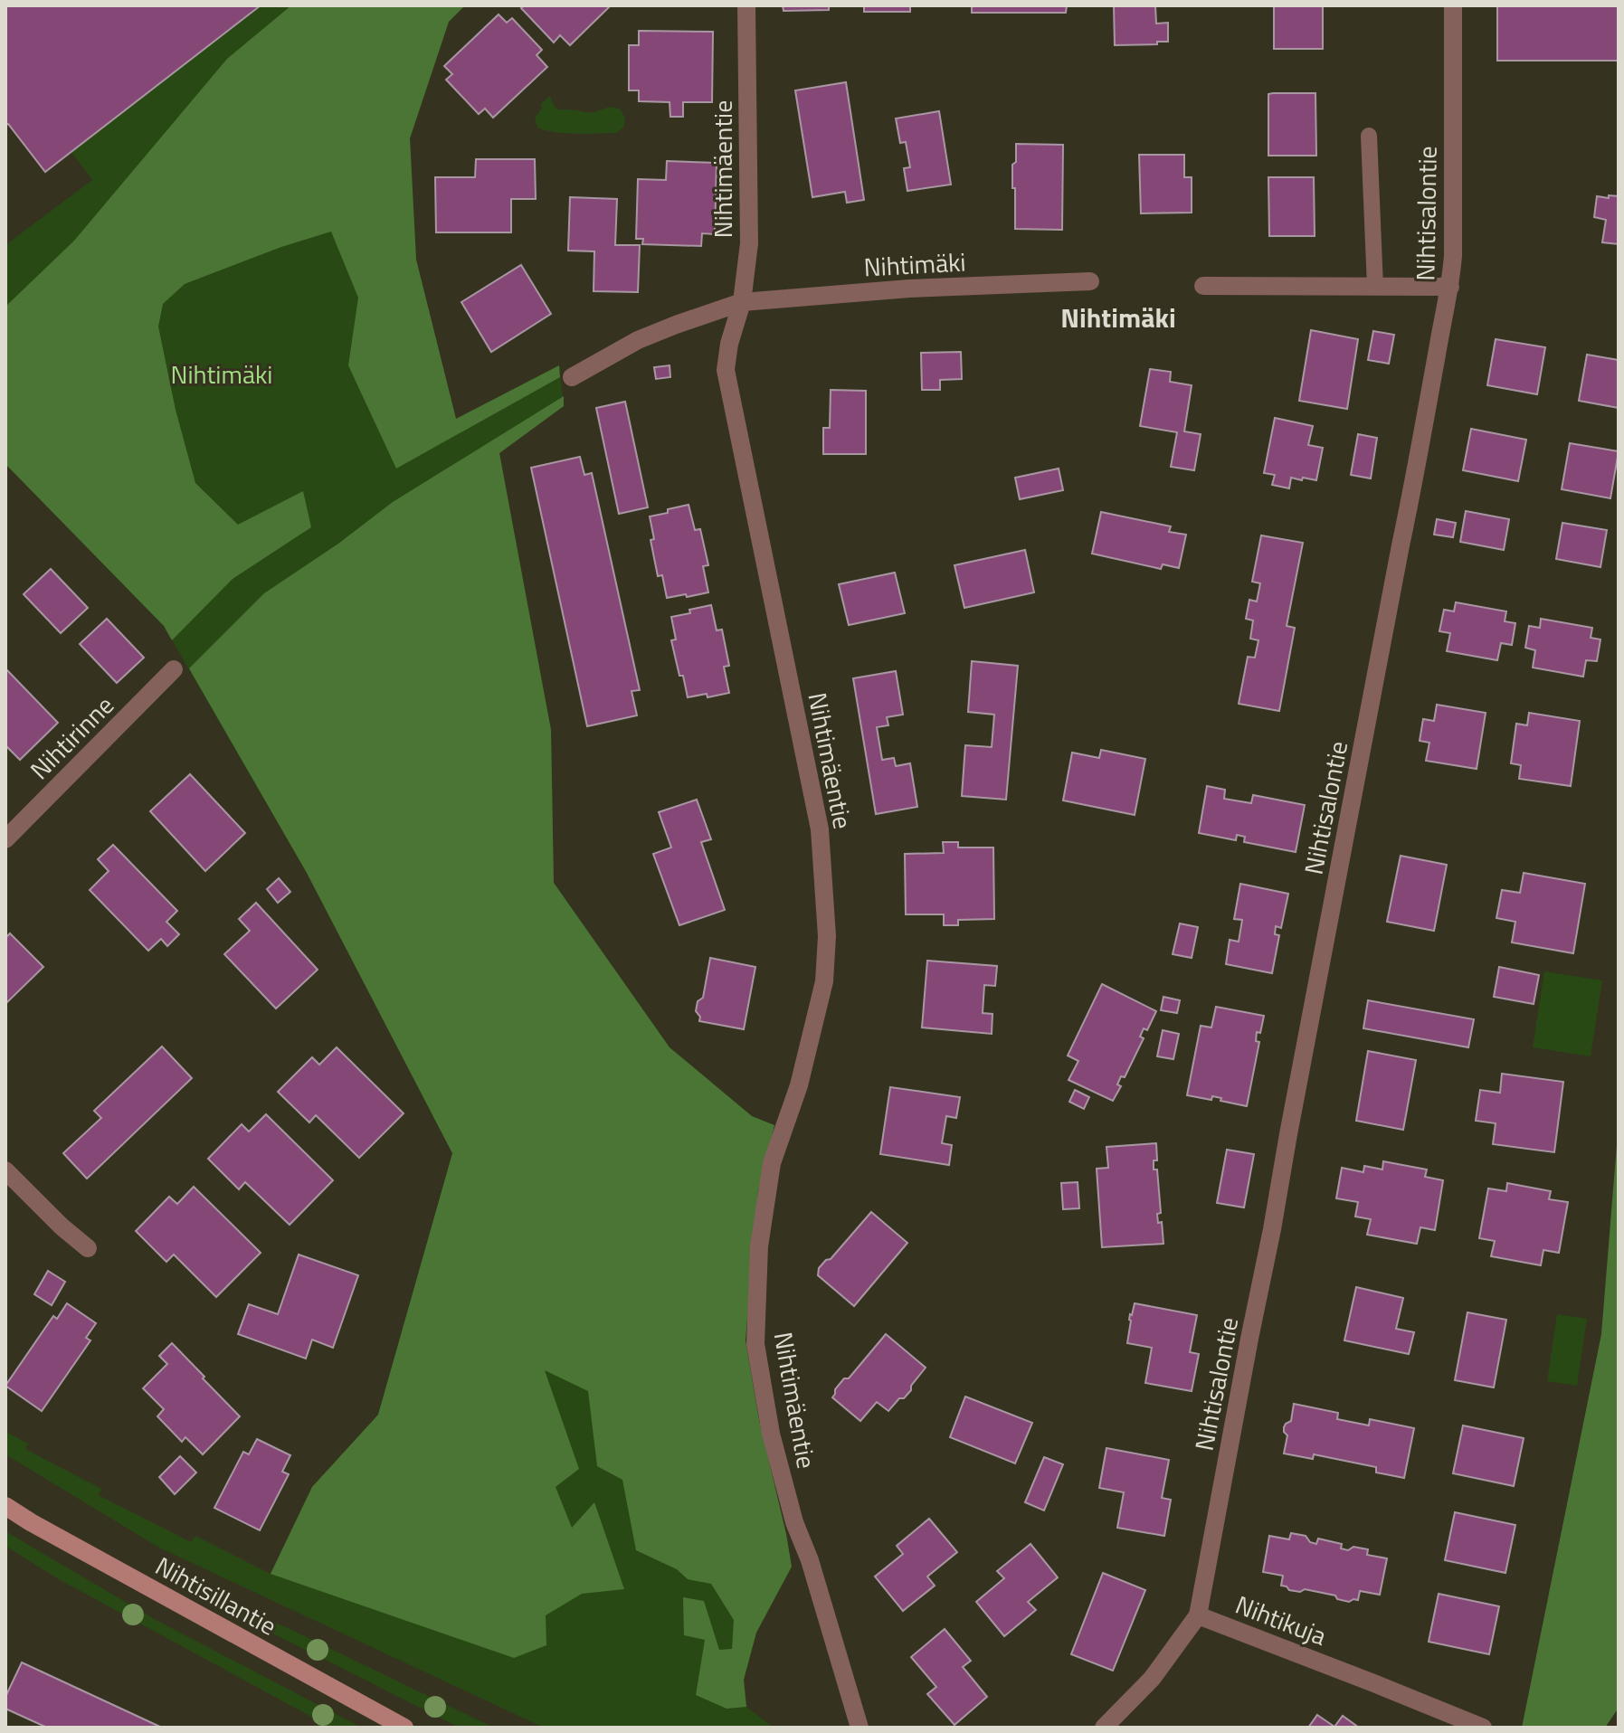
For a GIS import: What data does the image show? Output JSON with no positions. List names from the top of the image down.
{
  "streets": {
    "street": [
      "Nihtimäentie",
      "Nihtisalontie",
      "Nihtimäki",
      "Nihtirinne",
      "Nihtisillantie",
      "Nihtikuja"
    ]
  },
  "crossings": [
    ["Nihtimäentie", "Nihtimäki"],
    ["Nihtisalontie", "Nihtikuja"]
  ],
  "districts": ["Nihtimäki"],
  "parks": ["Nihtimäki"]
}
